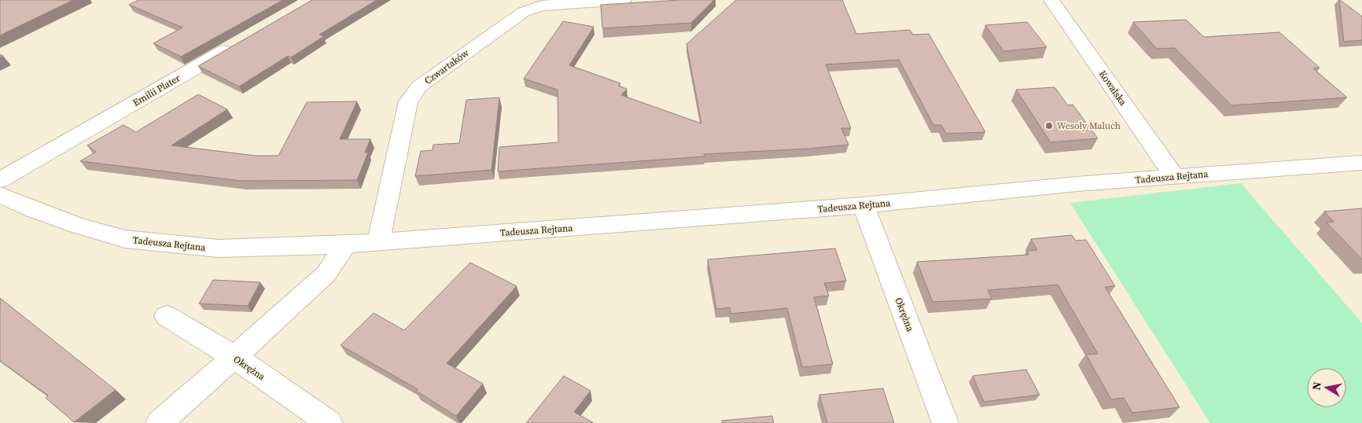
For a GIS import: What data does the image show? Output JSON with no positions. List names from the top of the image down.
{
  "streets": {
    "street": [
      "Czwartaków",
      "Kowalska",
      "Emilii Plater",
      "Tadeusza Rejtana",
      "Okrężna"
    ]
  },
  "crossings": [
    ["Czwartaków", "Tadeusza Rejtana"],
    ["Kowalska", "Tadeusza Rejtana"],
    ["Tadeusza Rejtana", "Okrężna"]
  ],
  "places": ["Wesoły Maluch"],
  "north": "left"
}
